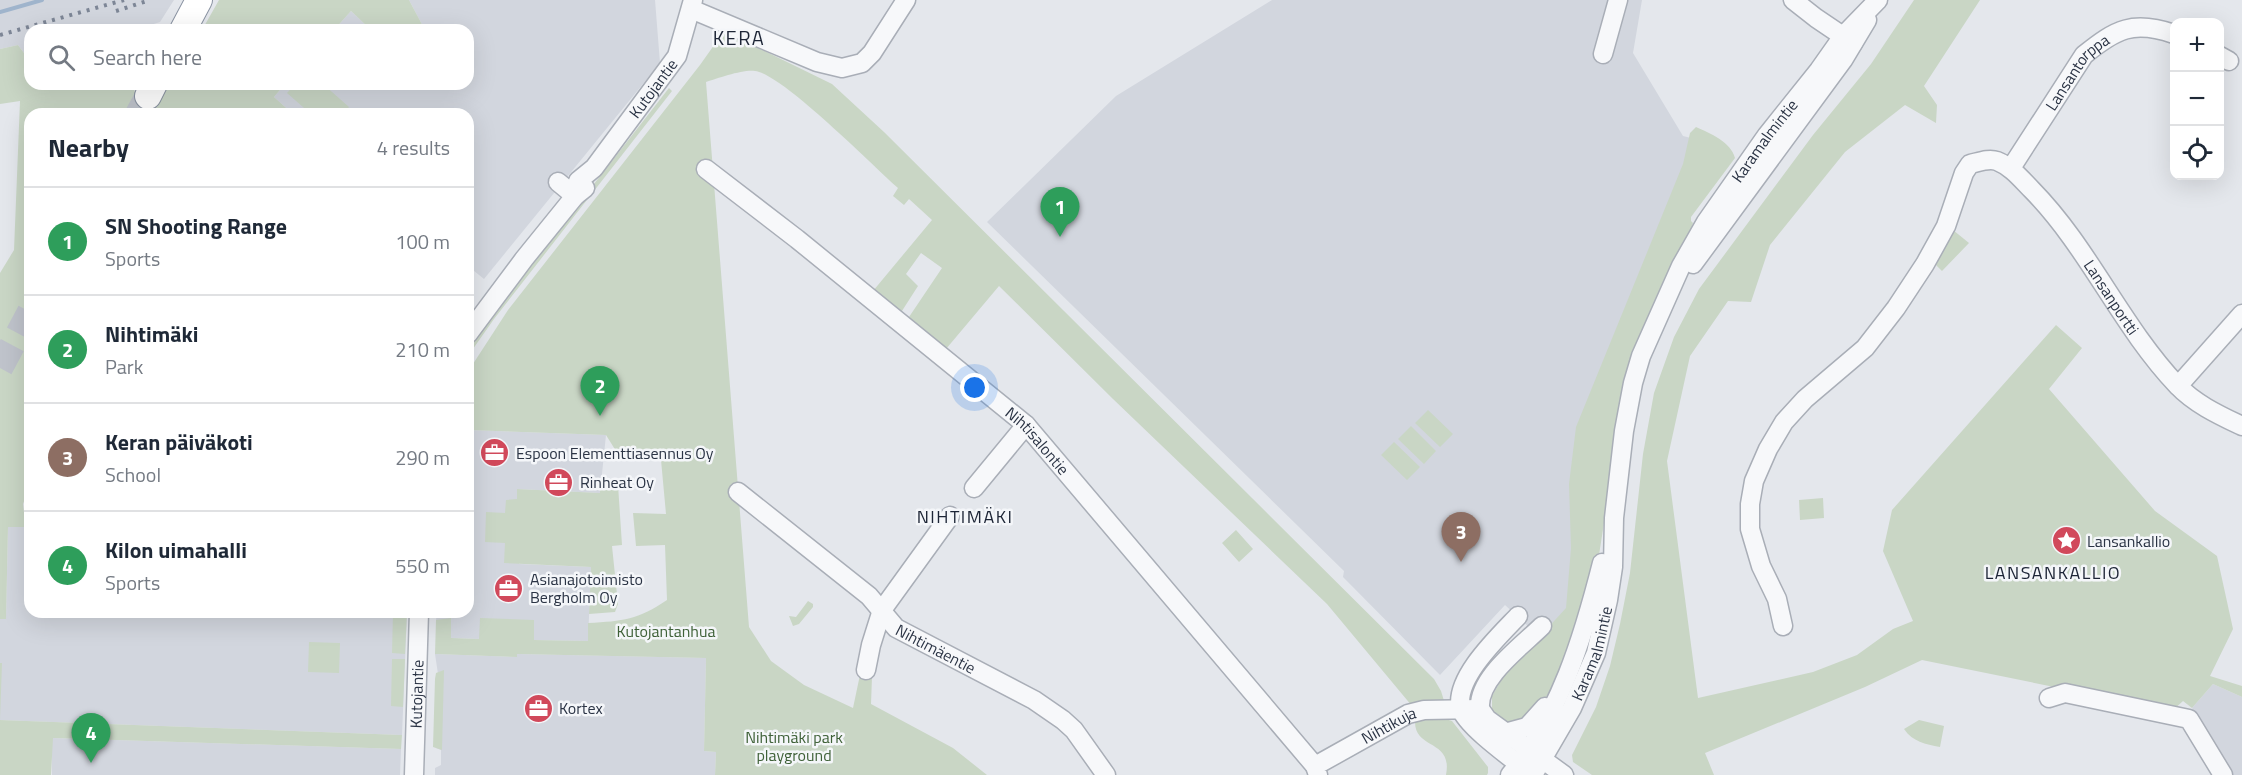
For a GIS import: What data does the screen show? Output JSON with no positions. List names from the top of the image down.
{
  "streets": {
    "street": [
      "Lansantorppa",
      "Kutojantie",
      "Karamalmintie",
      "Lansanportti",
      "Nihtisalontie",
      "Nihtimäentie",
      "Nihtikuja"
    ]
  },
  "crossings": [
    ["Lansantorppa", "Lansanportti"],
    ["Nihtisalontie", "Nihtikuja"]
  ],
  "districts": ["KERA", "NIHTIMÄKI", "LANSANKALLIO"],
  "parks": ["Kutojantanhua", "Nihtimäki park playground"],
  "places": {
    "office": [
      "Espoon Elementtiasennus Oy",
      "Rinheat Oy",
      "Asianajotoimisto Bergholm Oy",
      "Kortex"
    ],
    "place": ["Lansankallio"]
  },
  "page": {
    "map_buttons": ["+", "−"],
    "search": "Search here",
    "heading": ["Nearby", "4 results"],
    "list": [
      {
        "mark": "1",
        "name": "SN Shooting Range",
        "note": "Sports",
        "value": "100 m"
      },
      {
        "mark": "2",
        "name": "Nihtimäki",
        "note": "Park",
        "value": "210 m"
      },
      {
        "mark": "3",
        "name": "Keran päiväkoti",
        "note": "School",
        "value": "290 m"
      },
      {
        "mark": "4",
        "name": "Kilon uimahalli",
        "note": "Sports",
        "value": "550 m"
      }
    ],
    "pins": [
      "1",
      "2",
      "3",
      "4"
    ]
  }
}
